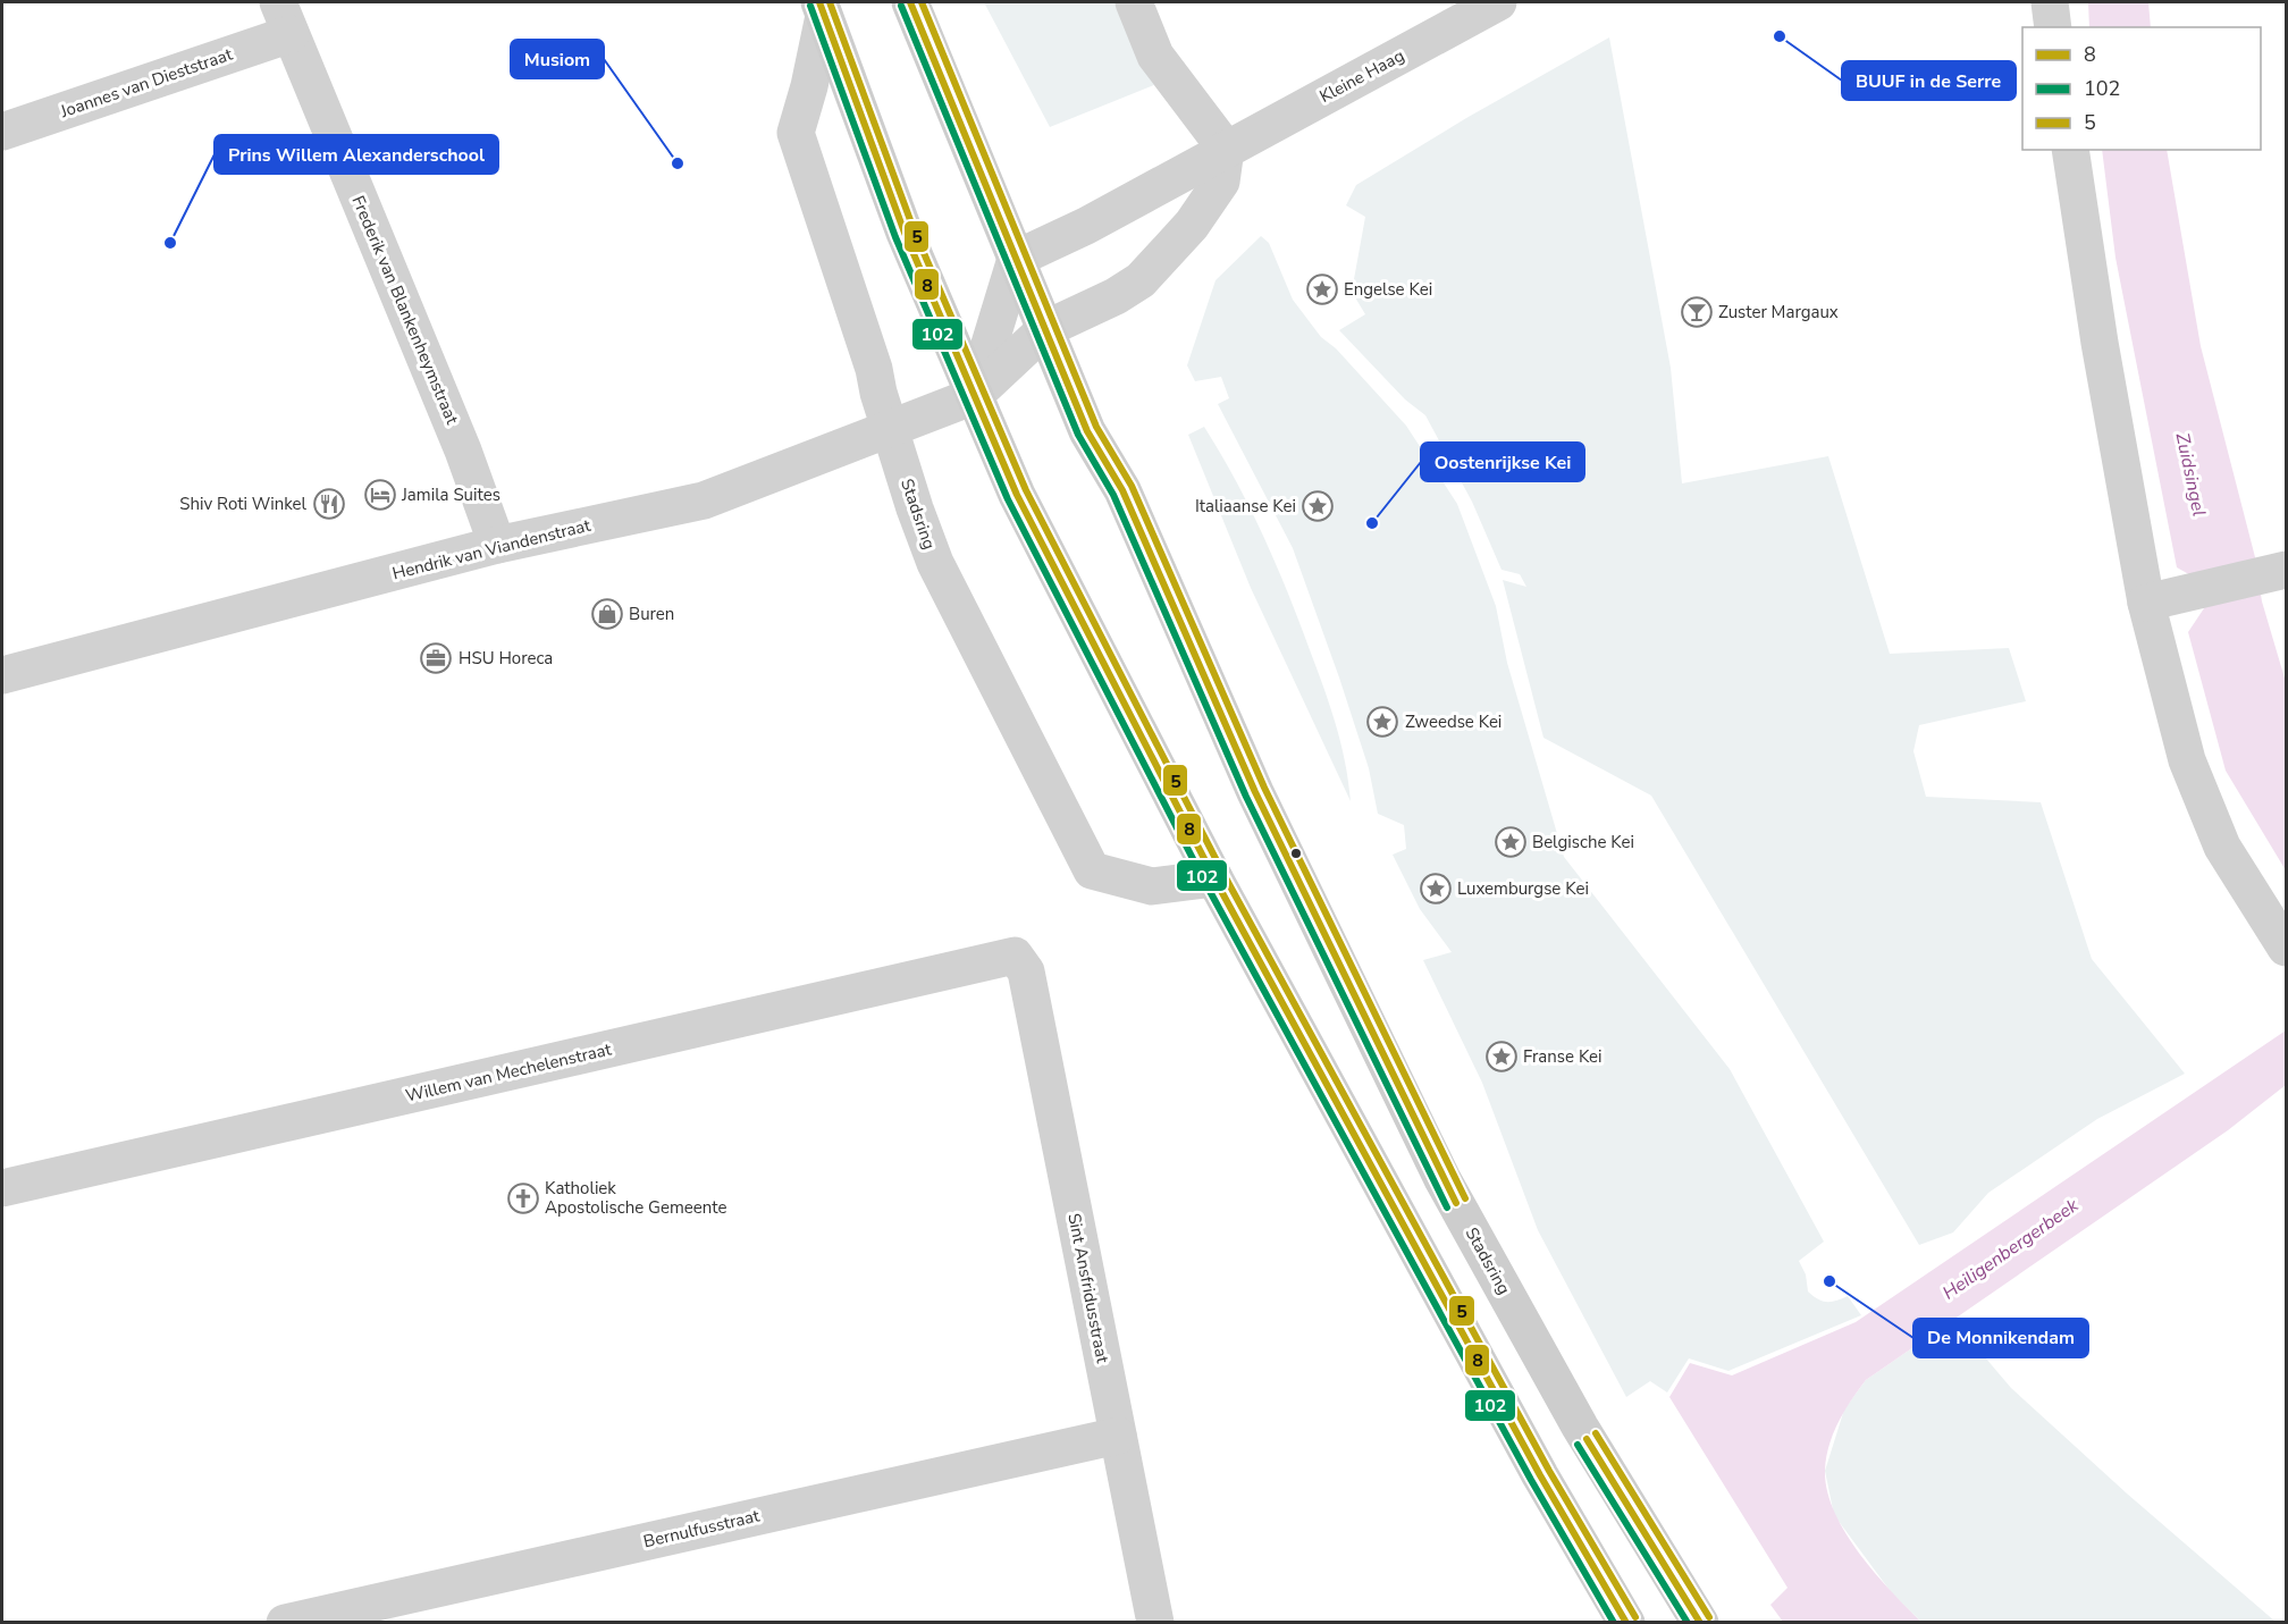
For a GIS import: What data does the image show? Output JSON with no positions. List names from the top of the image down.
{
  "streets": {
    "main road": ["Stadsring"],
    "street": [
      "Kleine Haag",
      "Joannes van Dieststraat",
      "Frederik van Blankenheymstraat",
      "Hendrik van Viandenstraat",
      "Willem van Mechelenstraat",
      "Sint Ansfridusstraat",
      "Bernulfusstraat"
    ]
  },
  "crossings": [
    ["Kleine Haag", "Stadsring"],
    ["Joannes van Dieststraat", "Frederik van Blankenheymstraat"],
    ["Frederik van Blankenheymstraat", "Hendrik van Viandenstraat"],
    ["Stadsring", "Hendrik van Viandenstraat"],
    ["Willem van Mechelenstraat", "Sint Ansfridusstraat"],
    ["Sint Ansfridusstraat", "Bernulfusstraat"]
  ],
  "water": ["Zuidsingel", "Heiligenbergerbeek"],
  "places": {
    "other": [
      "BUUF in de Serre",
      "Musiom",
      "Prins Willem Alexanderschool",
      "Oostenrijkse Kei",
      "De Monnikendam"
    ],
    "place": [
      "Engelse Kei",
      "Italiaanse Kei",
      "Zweedse Kei",
      "Belgische Kei",
      "Luxemburgse Kei",
      "Franse Kei"
    ],
    "bar": ["Zuster Margaux"],
    "hotel": ["Jamila Suites"],
    "restaurant": ["Shiv Roti Winkel"],
    "shop": ["Buren"],
    "office": ["HSU Horeca"],
    "church": ["Katholiek Apostolische Gemeente"]
  },
  "lines": ["transit line 8", "transit line 5", "transit line 102"],
  "legend": ["8", "102", "5"]
}
